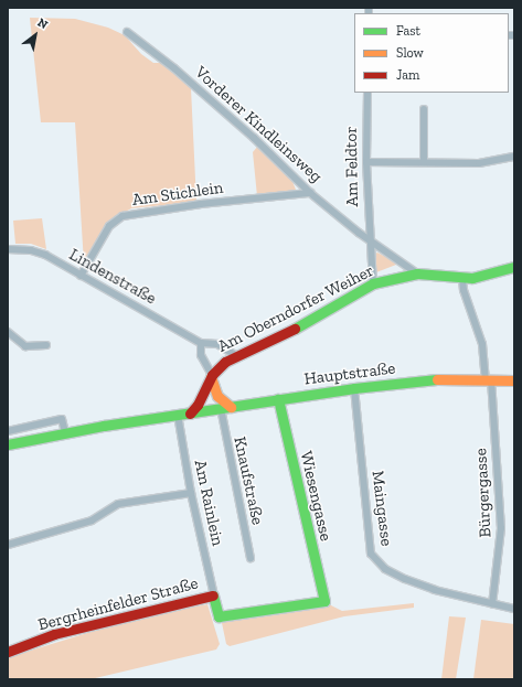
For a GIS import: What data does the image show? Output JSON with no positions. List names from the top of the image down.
{
  "streets": {
    "main road": [
      "Am Oberndorfer Weiher",
      "Hauptstraße",
      "Wiesengasse",
      "Bergrheinfelder Straße"
    ],
    "street": [
      "Vorderer Kindleinsweg",
      "Am Feldtor",
      "Am Stichlein",
      "Lindenstraße",
      "Knaufstraße",
      "Bürgergasse",
      "Am Rainlein",
      "Maingasse"
    ]
  },
  "crossings": [
    ["Vorderer Kindleinsweg", "Am Feldtor"],
    ["Vorderer Kindleinsweg", "Am Stichlein"],
    ["Am Feldtor", "Am Oberndorfer Weiher"],
    ["Am Stichlein", "Lindenstraße"],
    ["Lindenstraße", "Am Oberndorfer Weiher"],
    ["Am Oberndorfer Weiher", "Hauptstraße"],
    ["Hauptstraße", "Knaufstraße"],
    ["Hauptstraße", "Bürgergasse"],
    ["Hauptstraße", "Wiesengasse"],
    ["Hauptstraße", "Am Rainlein"],
    ["Hauptstraße", "Maingasse"],
    ["Bürgergasse", "Maingasse"],
    ["Wiesengasse", "Bergrheinfelder Straße"],
    ["Am Rainlein", "Bergrheinfelder Straße"]
  ],
  "legend": ["Fast", "Slow", "Jam"],
  "north": "top right"
}
